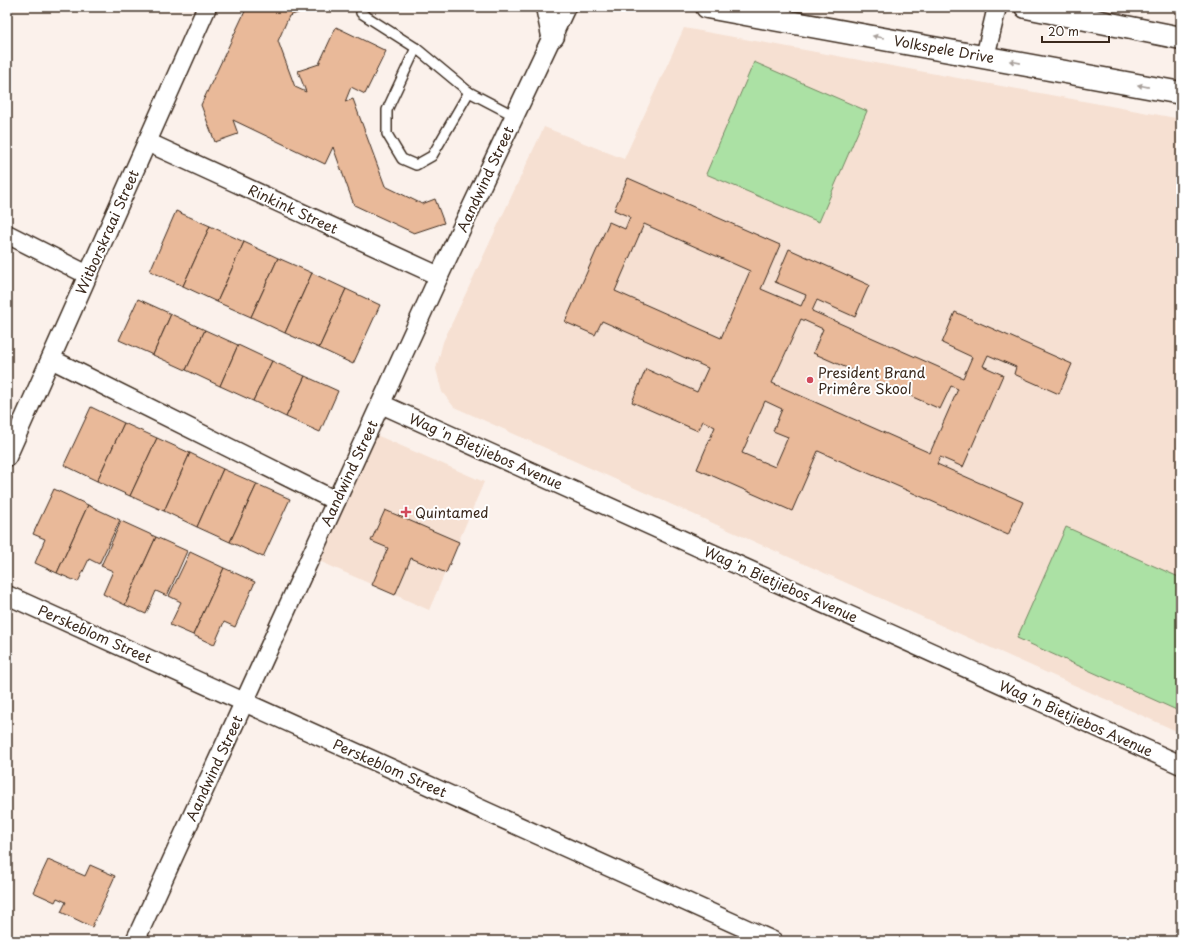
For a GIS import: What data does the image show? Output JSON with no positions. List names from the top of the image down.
{
  "streets": {
    "street": [
      "Volkspele Drive",
      "Aandwind Street",
      "Rinkink Street",
      "Witborskraai Street",
      "Wag 'n Bietjiebos Avenue",
      "Perskeblom Street"
    ]
  },
  "crossings": [
    ["Aandwind Street", "Rinkink Street"],
    ["Aandwind Street", "Wag 'n Bietjiebos Avenue"],
    ["Aandwind Street", "Perskeblom Street"],
    ["Rinkink Street", "Witborskraai Street"]
  ],
  "places": {
    "other": ["President Brand Primêre Skool"],
    "health": ["Quintamed"]
  },
  "scale_bar": "20 m"
}
